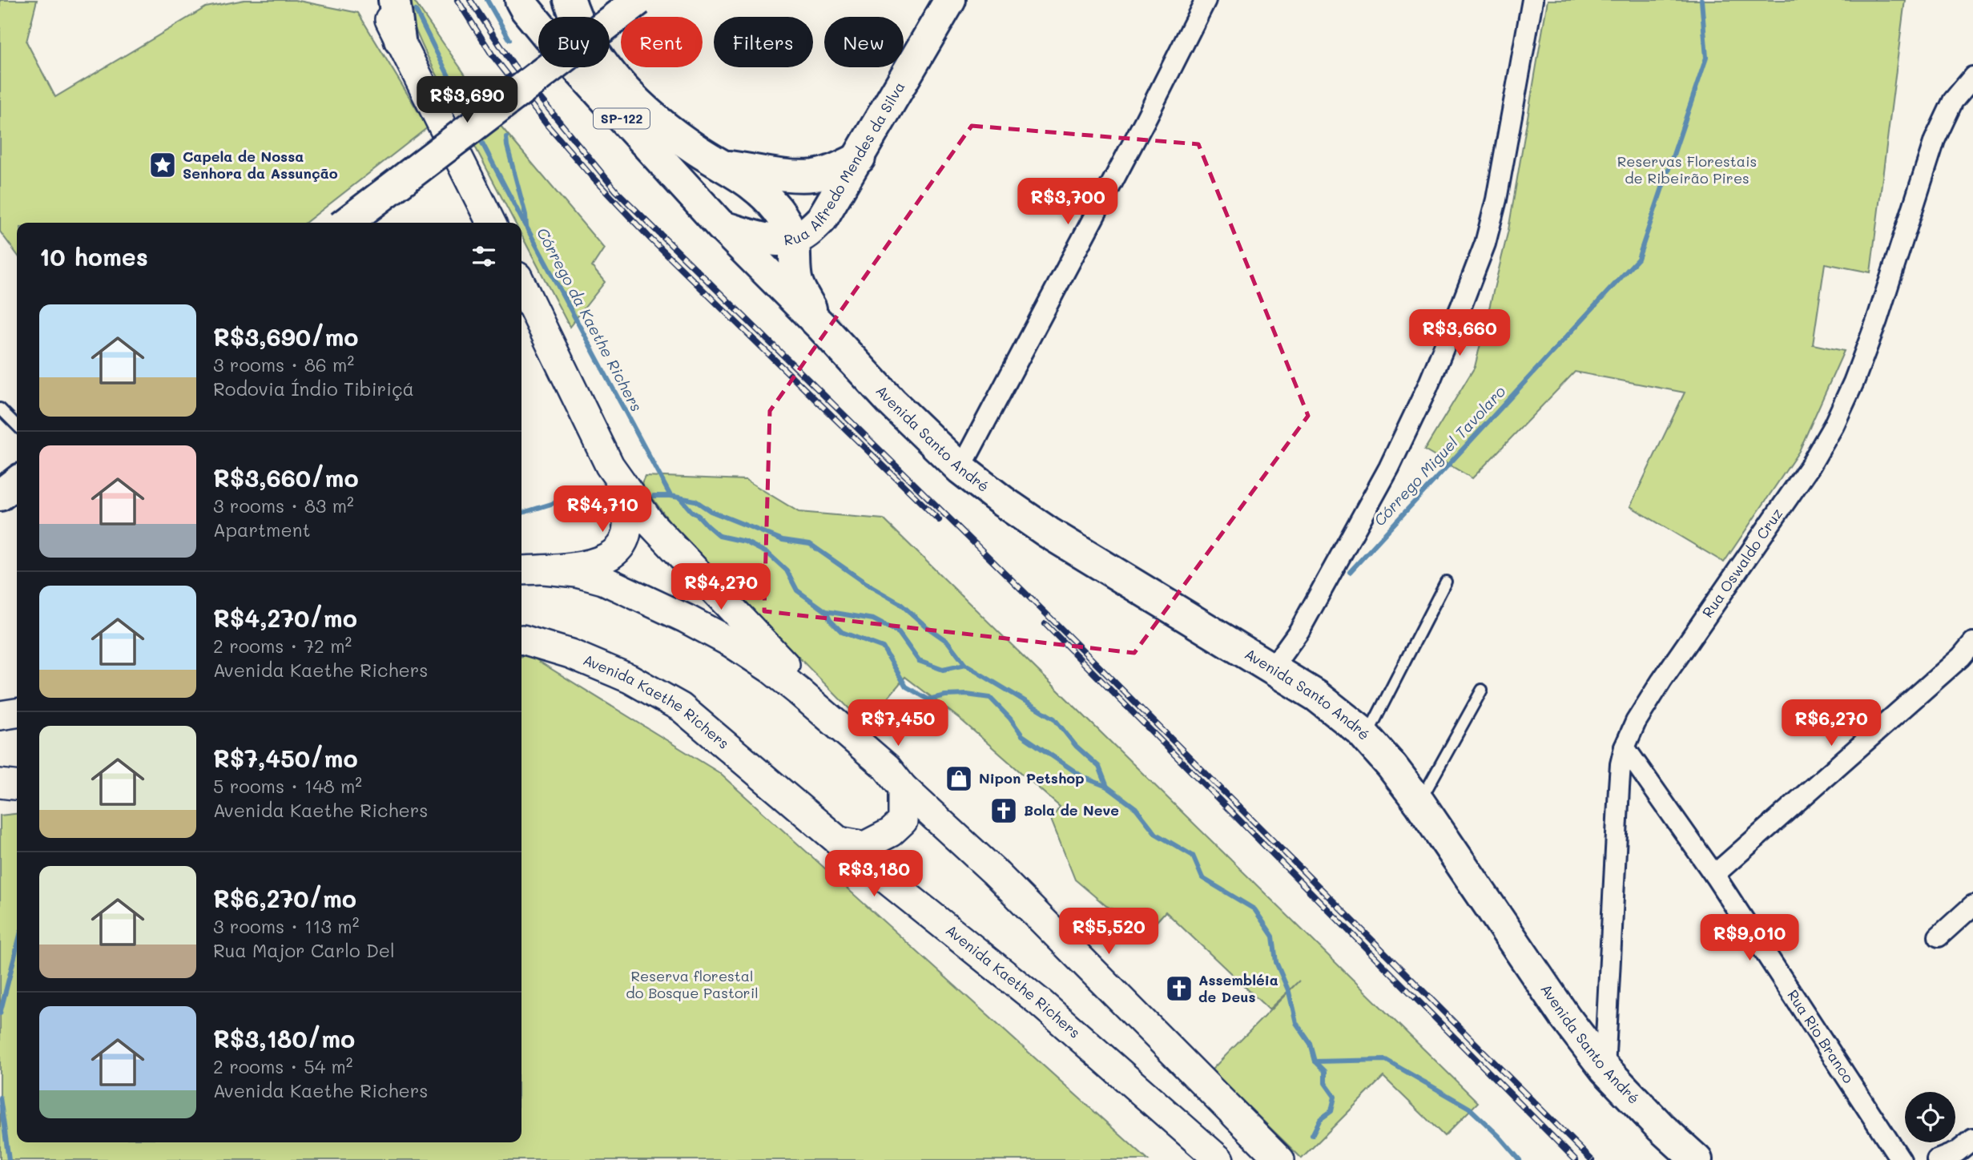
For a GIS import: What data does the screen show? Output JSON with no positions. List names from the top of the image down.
{
  "streets": {
    "highway": ["SP-122", "Rua Alfredo Mendes da Silva", "Avenida Santo André"],
    "main road": ["Avenida Kaethe Richers"],
    "street": ["Rua Oswaldo Cruz", "Rua Rio Branco"]
  },
  "crossings": [
    ["SP-122", "Rua Alfredo Mendes da Silva"],
    ["SP-122", "Avenida Santo André"],
    ["Rua Alfredo Mendes da Silva", "Avenida Santo André"],
    ["Avenida Santo André", "Rua Oswaldo Cruz"],
    ["Rua Oswaldo Cruz", "Rua Rio Branco"]
  ],
  "water": ["Córrego da Kaethe Richers", "Córrego Miguel Tavolaro"],
  "parks": ["Reservas Florestais de Ribeirão Pires", "Reserva florestal do Bosque Pastoril"],
  "places": {
    "place": ["Capela de Nossa Senhora da Assunção"],
    "shop": ["Nipon Petshop"],
    "church": ["Bola de Neve", "Assembléia de Deus"]
  },
  "page": {
    "chip": [
      "Buy",
      "Rent",
      "Filters",
      "New"
    ],
    "price": [
      "R$3,690",
      "R$3,700",
      "R$3,660",
      "R$4,710",
      "R$4,270",
      "R$7,450",
      "R$6,270",
      "R$3,180",
      "R$5,520",
      "R$9,010"
    ],
    "heading": "10 homes",
    "list": [
      {
        "name": "R$3,690/mo",
        "note": "3 rooms · 86 m² · Rodovia Índio Tibiriçá"
      },
      {
        "name": "R$3,660/mo",
        "note": "3 rooms · 83 m² · Apartment"
      },
      {
        "name": "R$4,270/mo",
        "note": "2 rooms · 72 m² · Avenida Kaethe Richers"
      },
      {
        "name": "R$7,450/mo",
        "note": "5 rooms · 148 m² · Avenida Kaethe Richers"
      },
      {
        "name": "R$6,270/mo",
        "note": "3 rooms · 113 m² · Rua Major Carlo Del"
      },
      {
        "name": "R$3,180/mo",
        "note": "2 rooms · 54 m² · Avenida Kaethe Richers"
      }
    ]
  }
}
